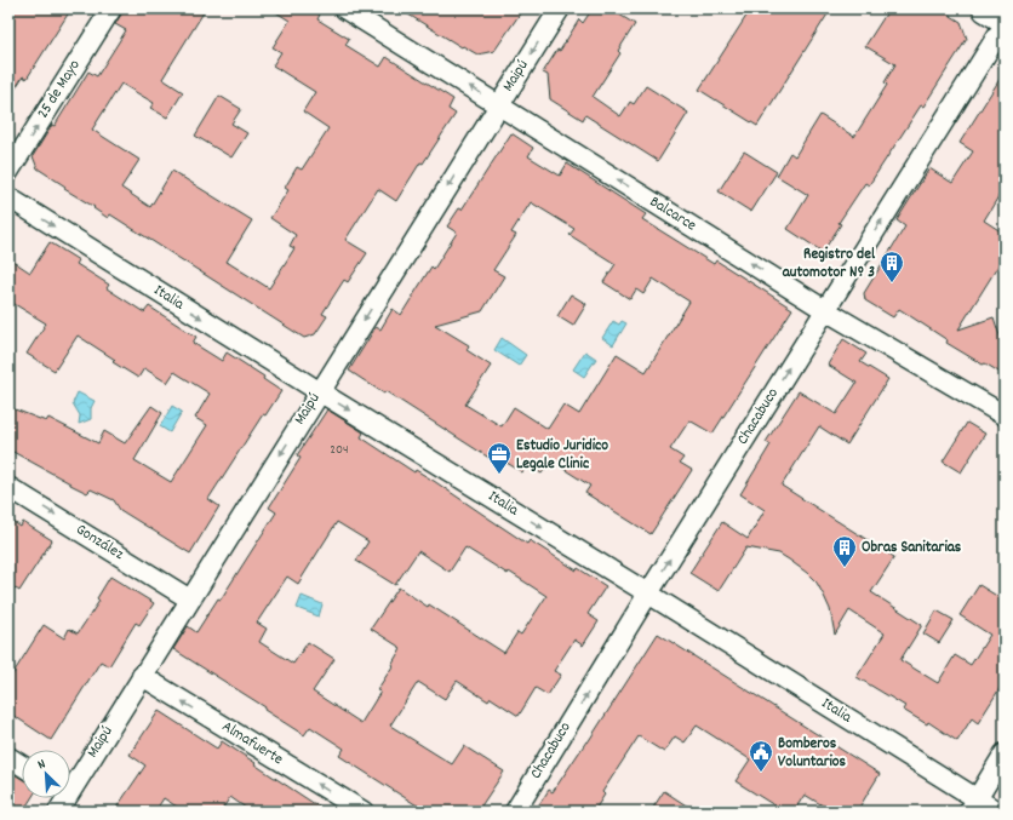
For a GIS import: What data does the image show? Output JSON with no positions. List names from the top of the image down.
{
  "streets": {
    "street": [
      "Maipú",
      "25 de Mayo",
      "Balcarce",
      "Italia",
      "Chacabuco",
      "González",
      "Almafuerte"
    ]
  },
  "crossings": [
    ["Maipú", "Balcarce"],
    ["Maipú", "Italia"],
    ["Maipú", "González"],
    ["Maipú", "Almafuerte"],
    ["Balcarce", "Chacabuco"],
    ["Italia", "Chacabuco"]
  ],
  "one_way": [
    "Maipú",
    "25 de Mayo",
    "Balcarce",
    "Italia",
    "Chacabuco",
    "González",
    "Almafuerte"
  ],
  "places": {
    "building": ["Registro del automotor Nº 3", "Obras Sanitarias"],
    "office": ["Estudio Juridico Legale Clinic"],
    "public building": ["Bomberos Voluntarios"]
  },
  "house_numbers": ["204"],
  "north": "top left"
}
